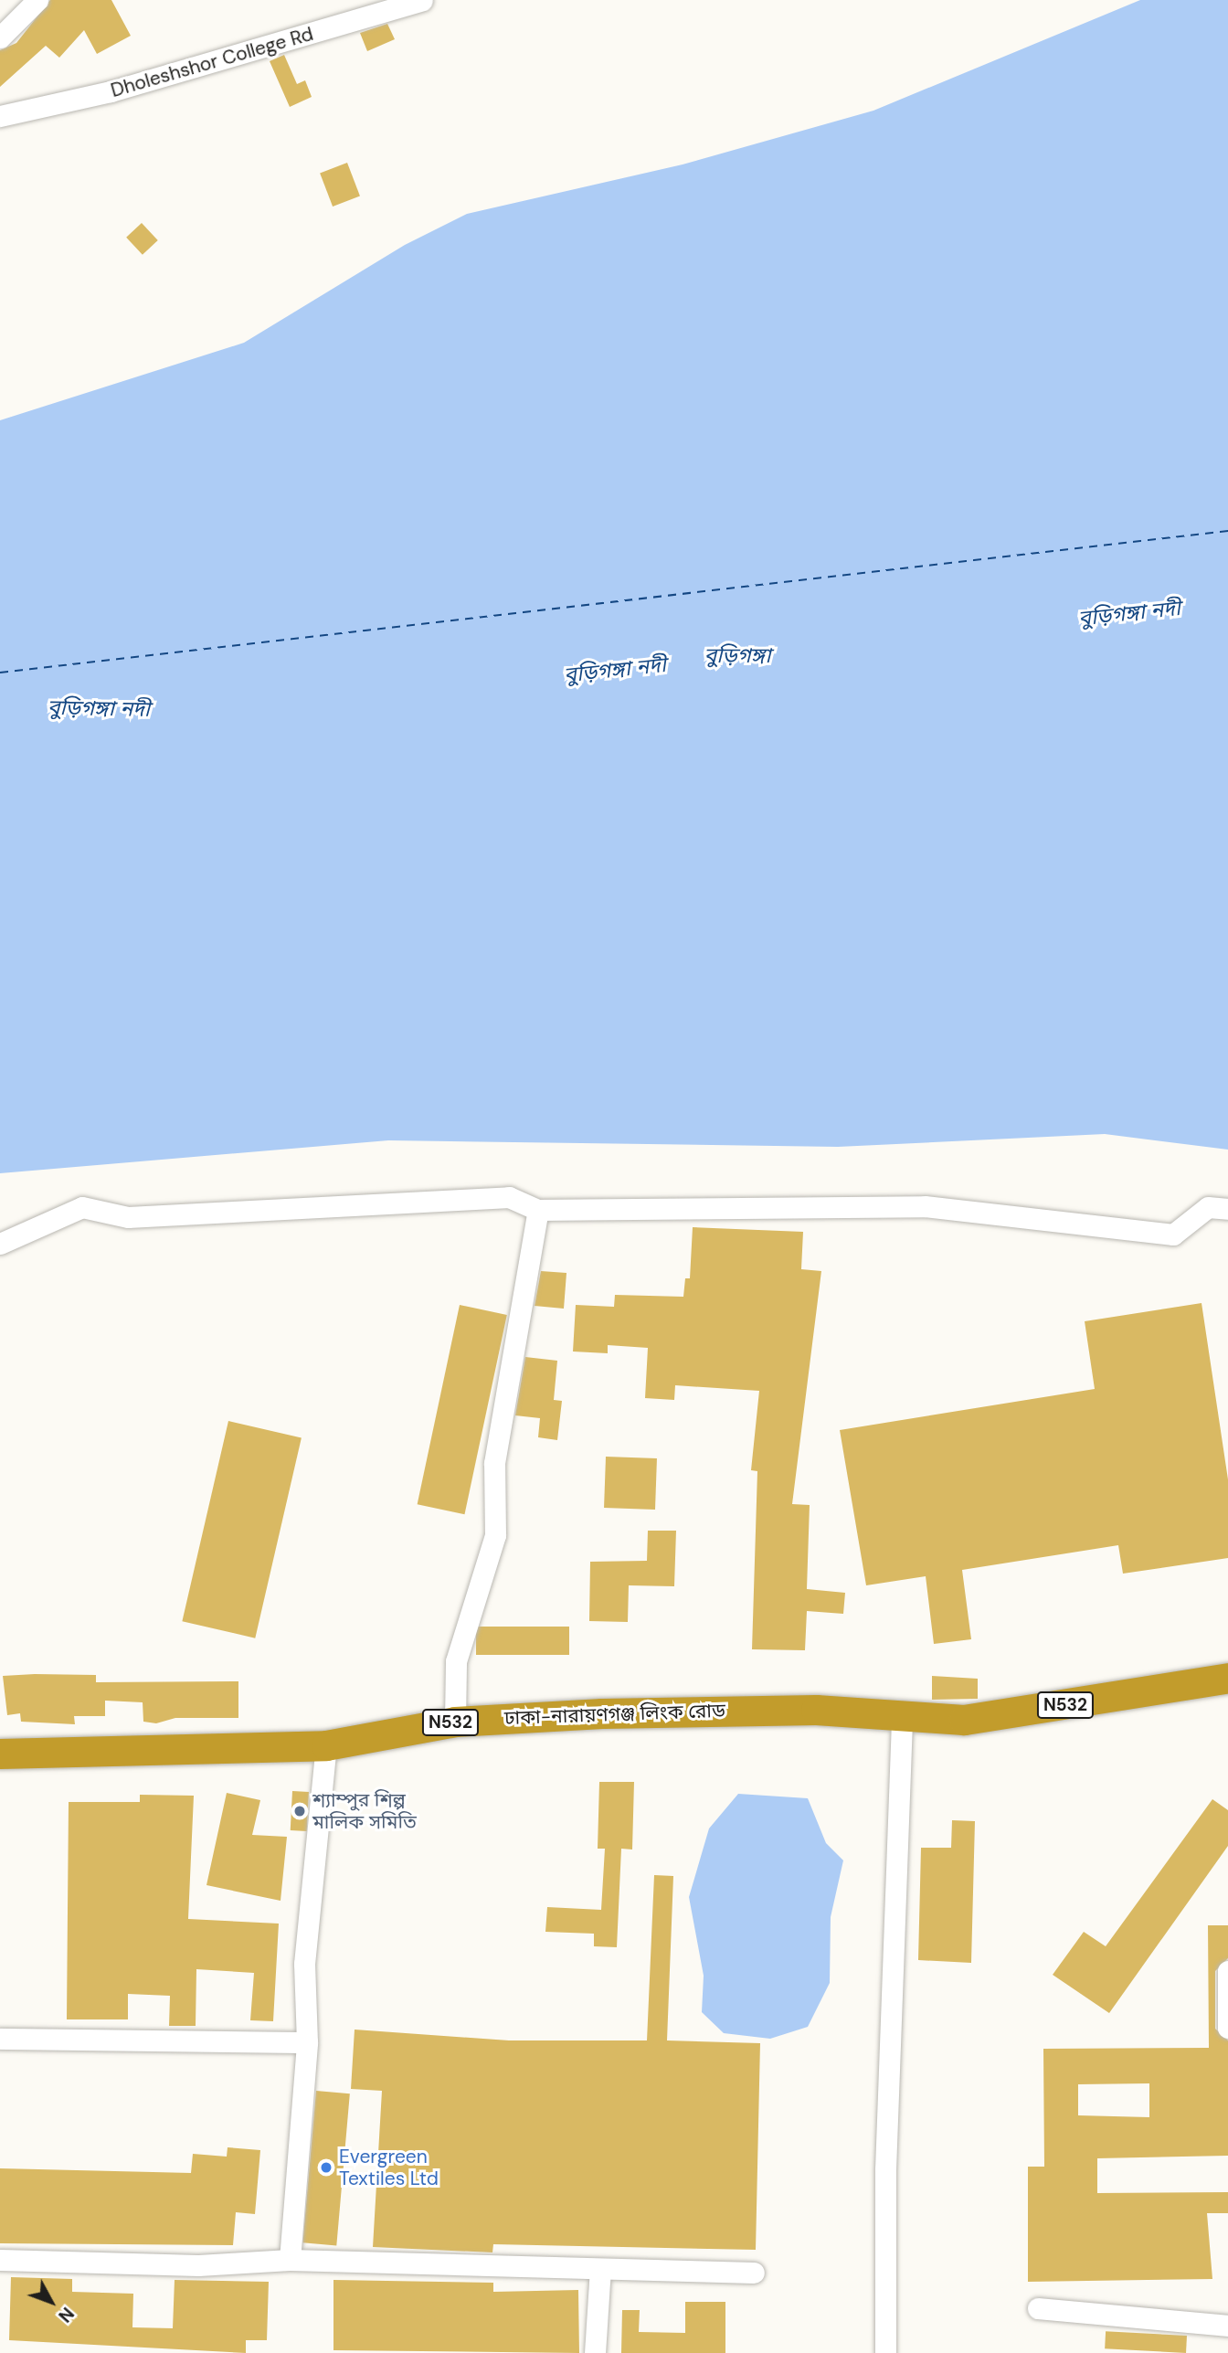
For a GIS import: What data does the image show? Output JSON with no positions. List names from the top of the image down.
{
  "streets": {
    "highway": ["N532", "ঢাকা-নারায়ণগঞ্জ লিংক রোড"],
    "street": ["Dholeshshor College Rd"]
  },
  "water": ["বুড়িগঙ্গা নদী", "বুড়িগঙ্গা"],
  "places": ["শ্যাম্পুর শিল্প মালিক সমিতি", "Evergreen Textiles Ltd"],
  "north": "bottom right"
}
